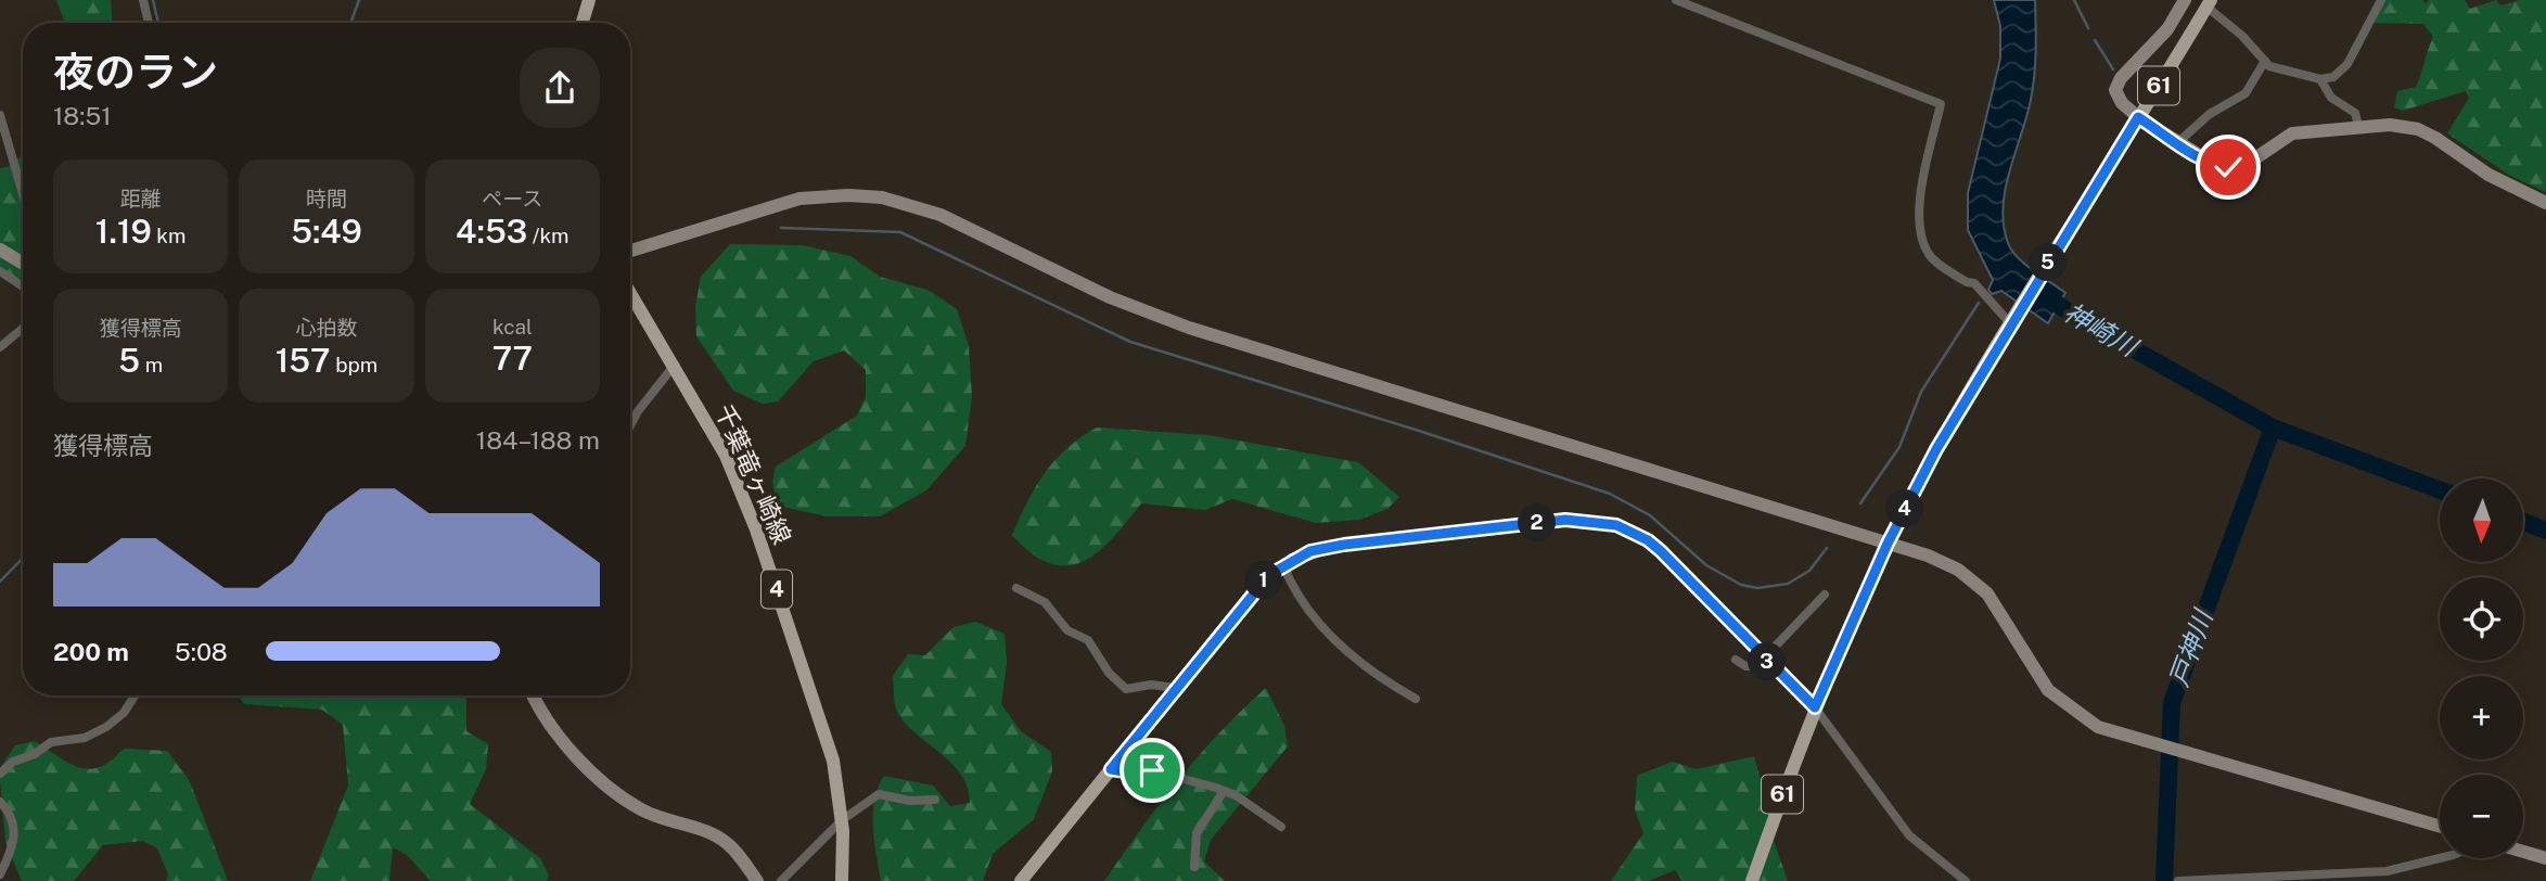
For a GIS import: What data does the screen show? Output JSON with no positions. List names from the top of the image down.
{
  "streets": {
    "main road": ["61", "千葉竜ヶ崎線", "4"]
  },
  "water": ["神崎川", "戸神川"],
  "north": "bottom",
  "page": {
    "heading": ["夜のラン", "18:51"],
    "stats": [
      ["距離", "1.19 km"],
      ["時間", "5:49"],
      ["ペース", "4:53 /km"],
      ["獲得標高", "5 m"],
      ["心拍数", "157 bpm"],
      ["kcal", "77"]
    ],
    "pins": [
      "5",
      "4",
      "2",
      "1",
      "3"
    ],
    "chart": ["獲得標高", "184–188 m"],
    "map_buttons": ["+", "−"],
    "list": [
      {
        "name": "200 m",
        "note": "5:08"
      }
    ]
  }
}
